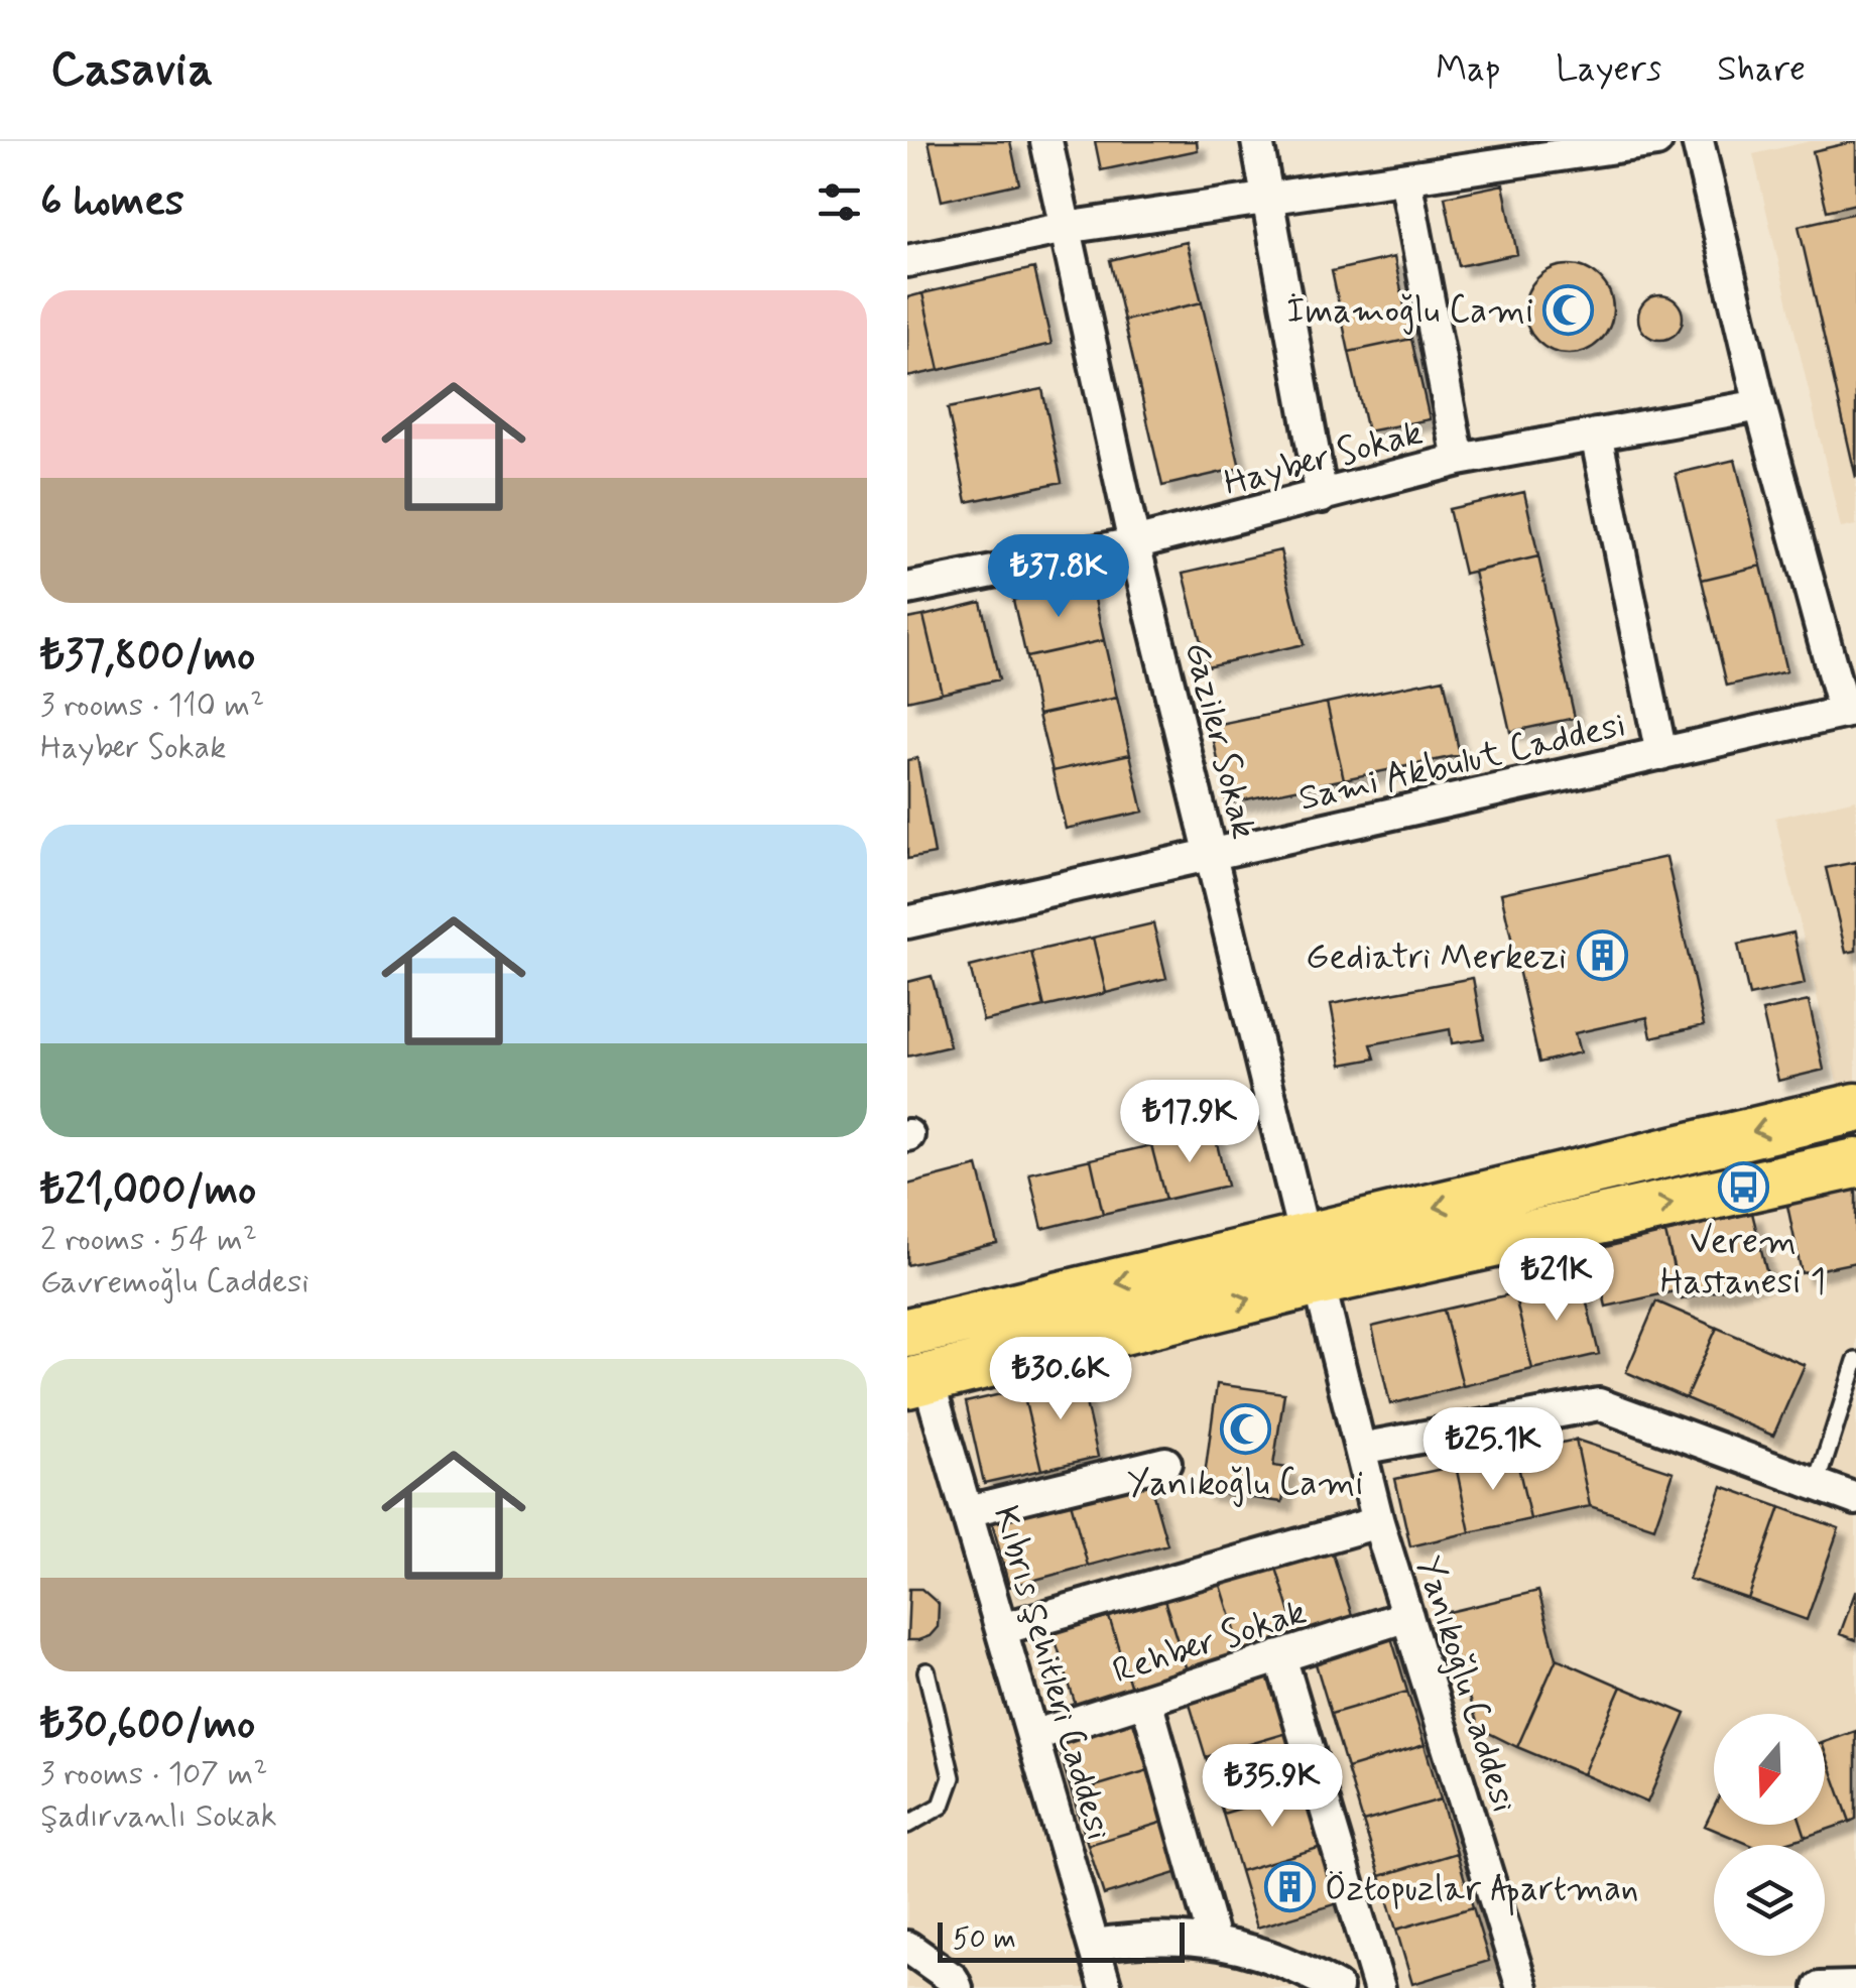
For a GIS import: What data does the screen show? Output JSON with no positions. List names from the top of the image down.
{
  "streets": {
    "street": [
      "Hayber Sokak",
      "Gaziler Sokak",
      "Sami Akbulut Caddesi",
      "Rehber Sokak",
      "Kıbrıs Şehitleri Caddesi",
      "Yanıkoğlu Caddesi"
    ]
  },
  "crossings": [
    ["Hayber Sokak", "Gaziler Sokak"],
    ["Gaziler Sokak", "Sami Akbulut Caddesi"],
    ["Gaziler Sokak", "Yanıkoğlu Caddesi"],
    ["Rehber Sokak", "Kıbrıs Şehitleri Caddesi"],
    ["Rehber Sokak", "Yanıkoğlu Caddesi"]
  ],
  "places": {
    "mosque": ["İmamoğlu Cami", "Yanıkoğlu Cami"],
    "building": ["Gediatri Merkezi", "Öztopuzlar Apartman"],
    "bus stop": ["Verem Hastanesi 1"]
  },
  "scale_bar": "50 m",
  "north": "bottom",
  "page": {
    "header": "Casavia",
    "nav": ["Map", "Layers", "Share"],
    "heading": "6 homes",
    "list": [
      {
        "name": "₺37,800/mo",
        "note": "3 rooms · 110 m² · Hayber Sokak"
      },
      {
        "name": "₺21,000/mo",
        "note": "2 rooms · 54 m² · Gavremoğlu Caddesi"
      },
      {
        "name": "₺30,600/mo",
        "note": "3 rooms · 107 m² · Şadırvanlı Sokak"
      }
    ],
    "price": [
      "₺37.8K",
      "₺17.9K",
      "₺21K",
      "₺30.6K",
      "₺25.1K",
      "₺35.9K"
    ],
    "scale": "50 m"
  }
}
